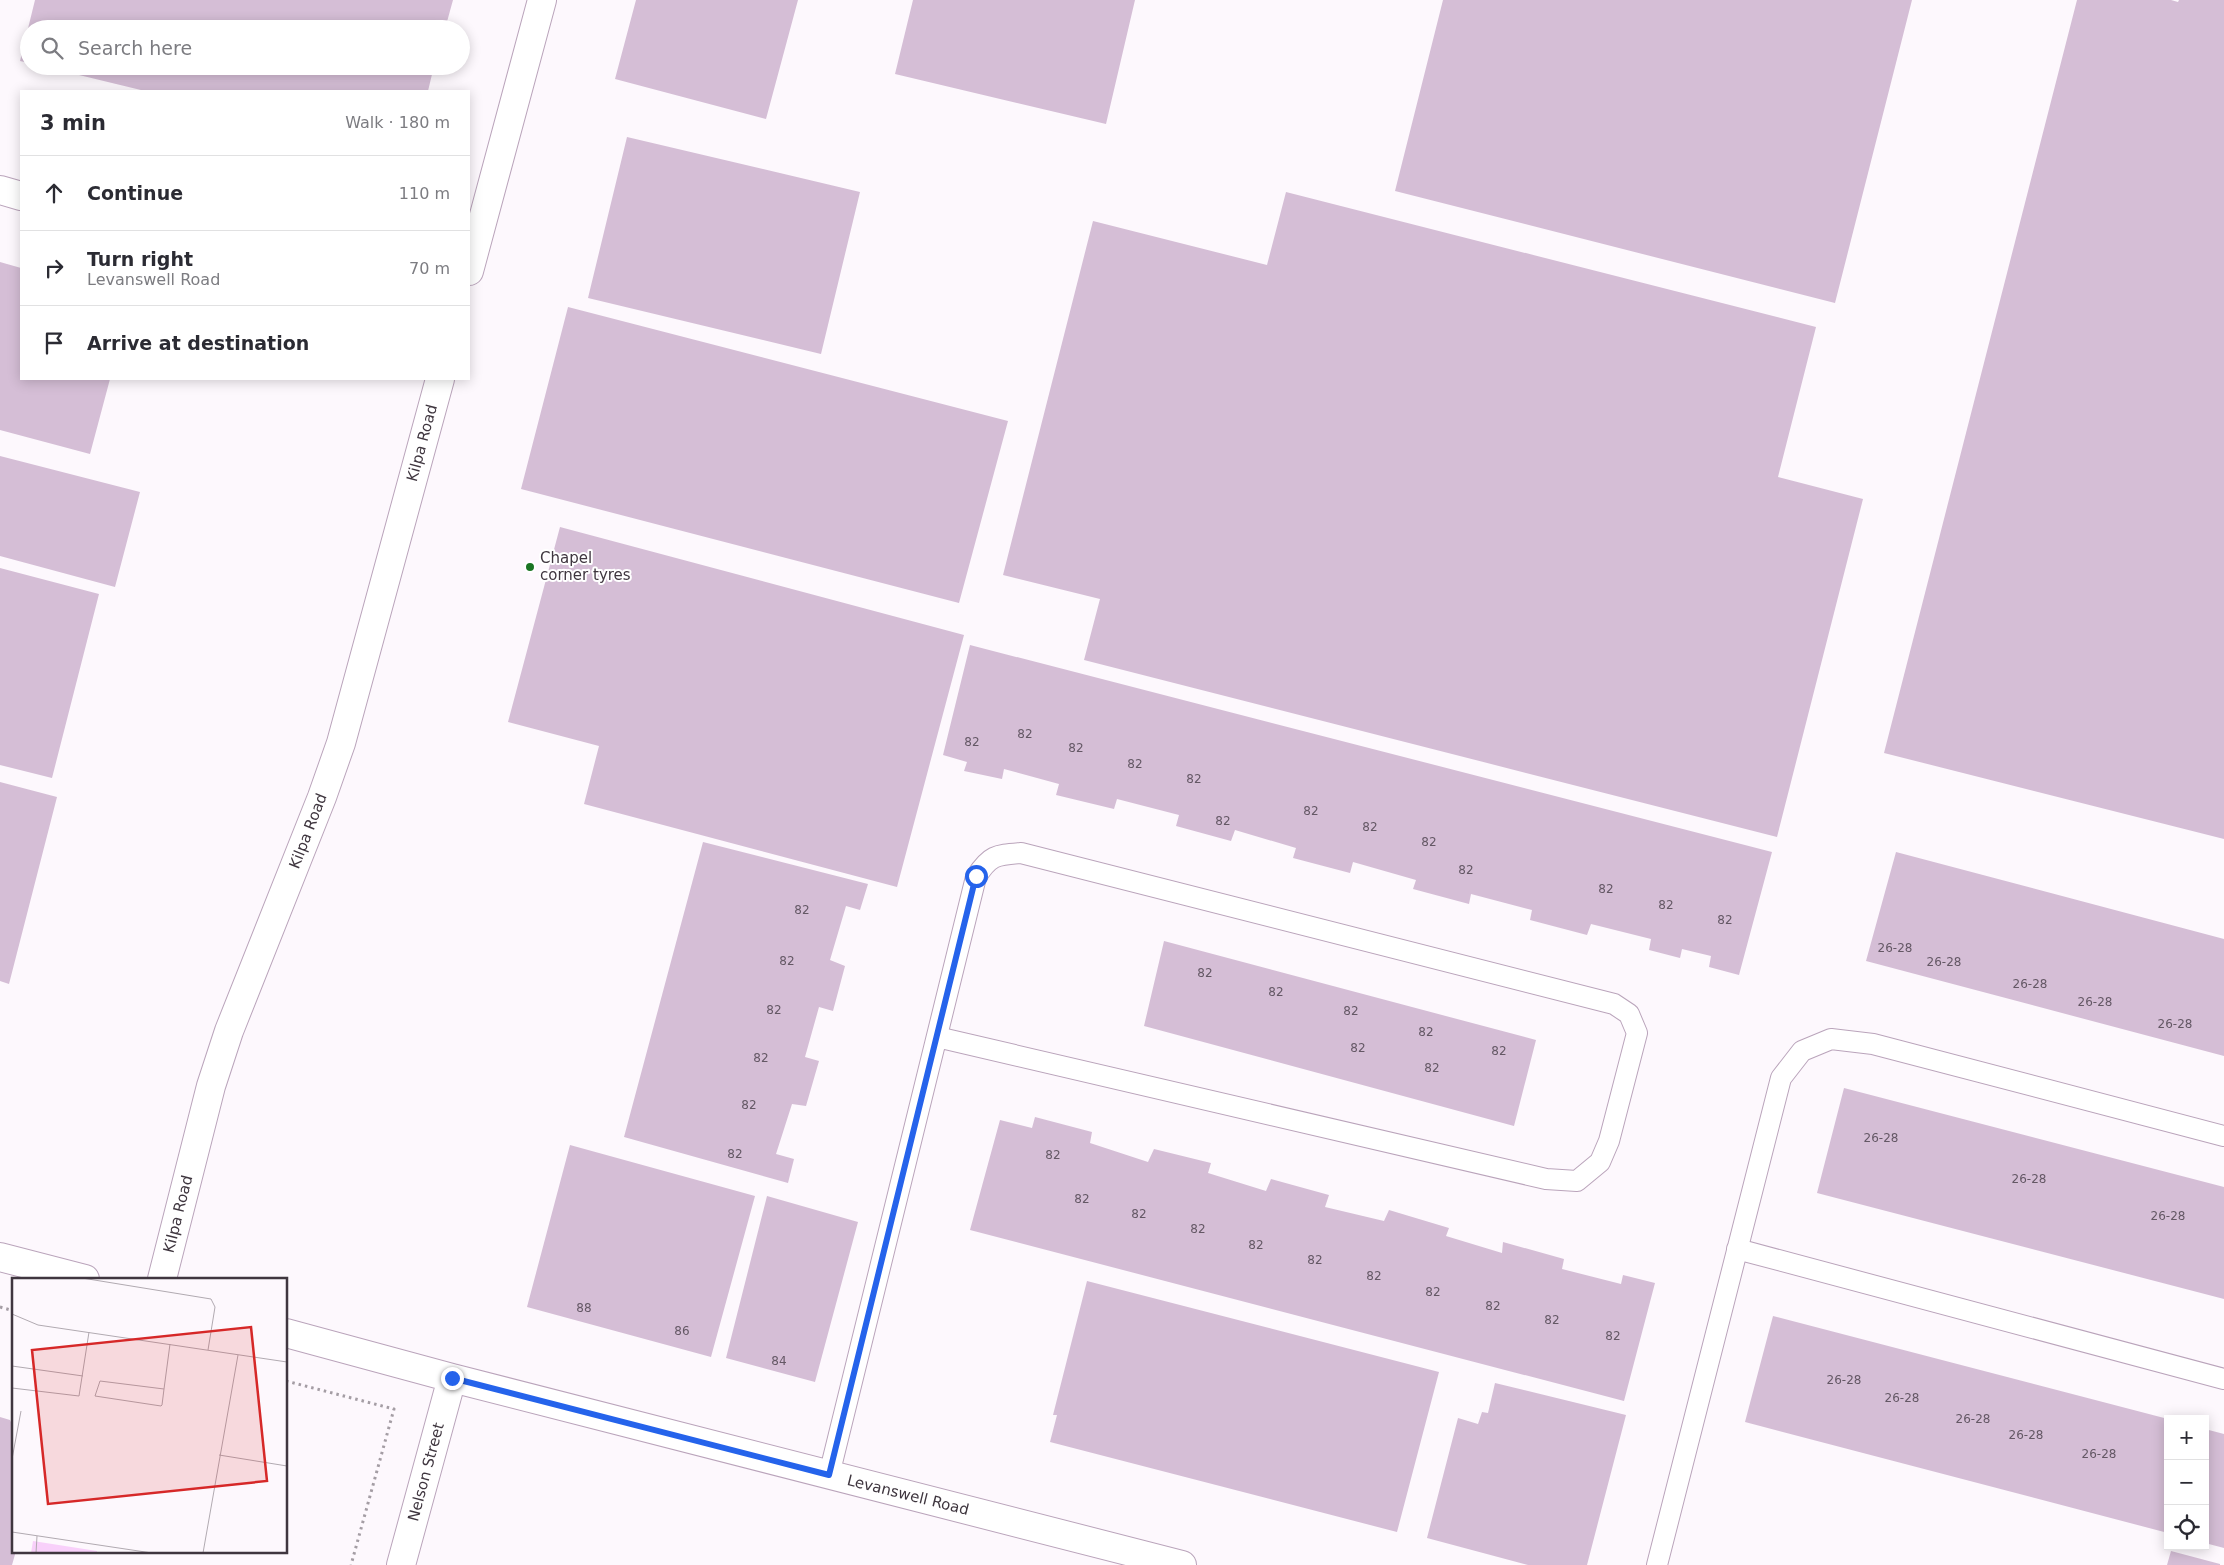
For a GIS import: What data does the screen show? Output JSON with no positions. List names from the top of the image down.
{
  "streets": {
    "street": ["Kilpa Road", "Nelson Street", "Levanswell Road"]
  },
  "crossings": [
    ["Nelson Street", "Levanswell Road"]
  ],
  "places": ["Chapel corner tyres"],
  "house_numbers": [
    "82",
    "82",
    "82",
    "82",
    "82",
    "82",
    "82",
    "82",
    "82",
    "82",
    "82",
    "82",
    "82",
    "82",
    "26-28",
    "82",
    "26-28",
    "82",
    "26-28",
    "82",
    "26-28",
    "82",
    "82",
    "26-28",
    "82",
    "82",
    "82",
    "82",
    "82",
    "82",
    "26-28",
    "82",
    "82",
    "26-28",
    "82",
    "82",
    "26-28",
    "82",
    "82",
    "82",
    "82",
    "82",
    "82",
    "88",
    "82",
    "86",
    "82",
    "84",
    "26-28",
    "26-28",
    "26-28",
    "26-28",
    "26-28"
  ],
  "page": {
    "search": "Search here",
    "heading": ["3 min", "Walk · 180 m"],
    "list": [
      ["Continue", "110 m"],
      ["Turn right", "Levanswell Road", "70 m"],
      "Arrive at destination"
    ],
    "map_buttons": ["+", "−"]
  }
}
